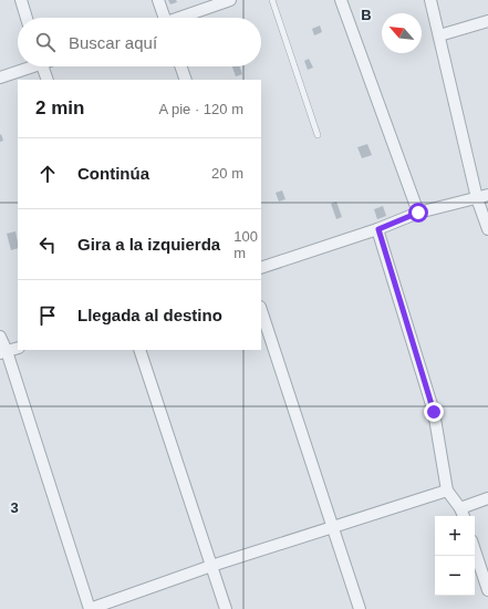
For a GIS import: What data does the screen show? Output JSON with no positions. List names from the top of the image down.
{
  "north": "top left",
  "page": {
    "search": "Buscar aquí",
    "heading": ["2 min", "A pie · 120 m"],
    "list": [
      ["Continúa", "20 m"],
      ["Gira a la izquierda", "100 m"],
      "Llegada al destino"
    ],
    "map_buttons": ["+", "−"]
  },
  "grid": {
    "columns": ["B"],
    "rows": ["3"]
  }
}
